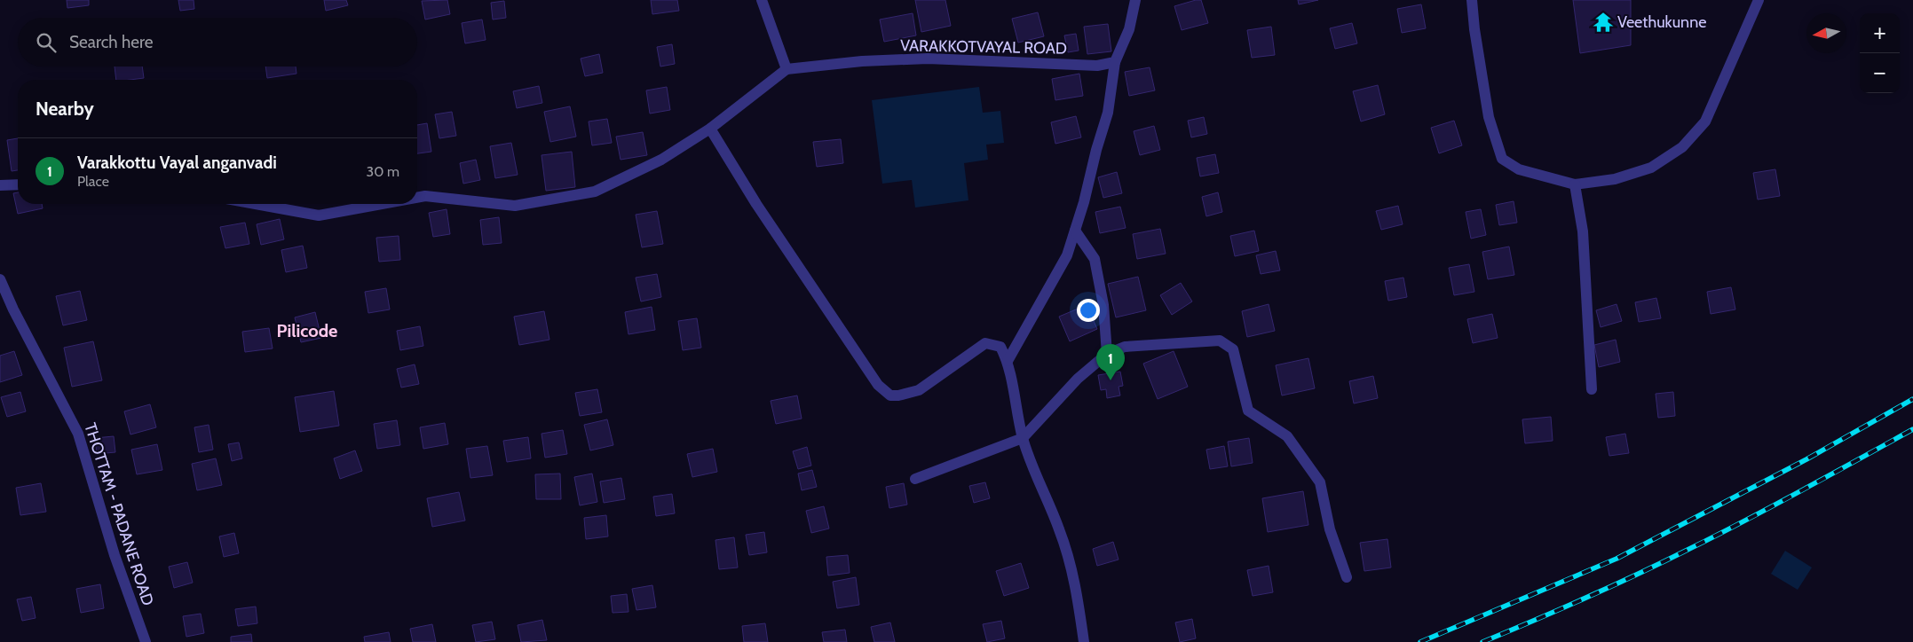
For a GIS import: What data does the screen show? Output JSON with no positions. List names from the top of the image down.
{
  "streets": {
    "street": ["VARAKKOTVAYAL ROAD", "THOTTAM - PADANE ROAD"]
  },
  "districts": ["Pilicode"],
  "places": {
    "temple": ["Veethukunne"]
  },
  "north": "left",
  "page": {
    "map_buttons": ["+", "−"],
    "search": "Search here",
    "heading": "Nearby",
    "list": [
      {
        "mark": "1",
        "name": "Varakkottu Vayal anganvadi",
        "note": "Place",
        "value": "30 m"
      }
    ],
    "pins": "1"
  }
}
